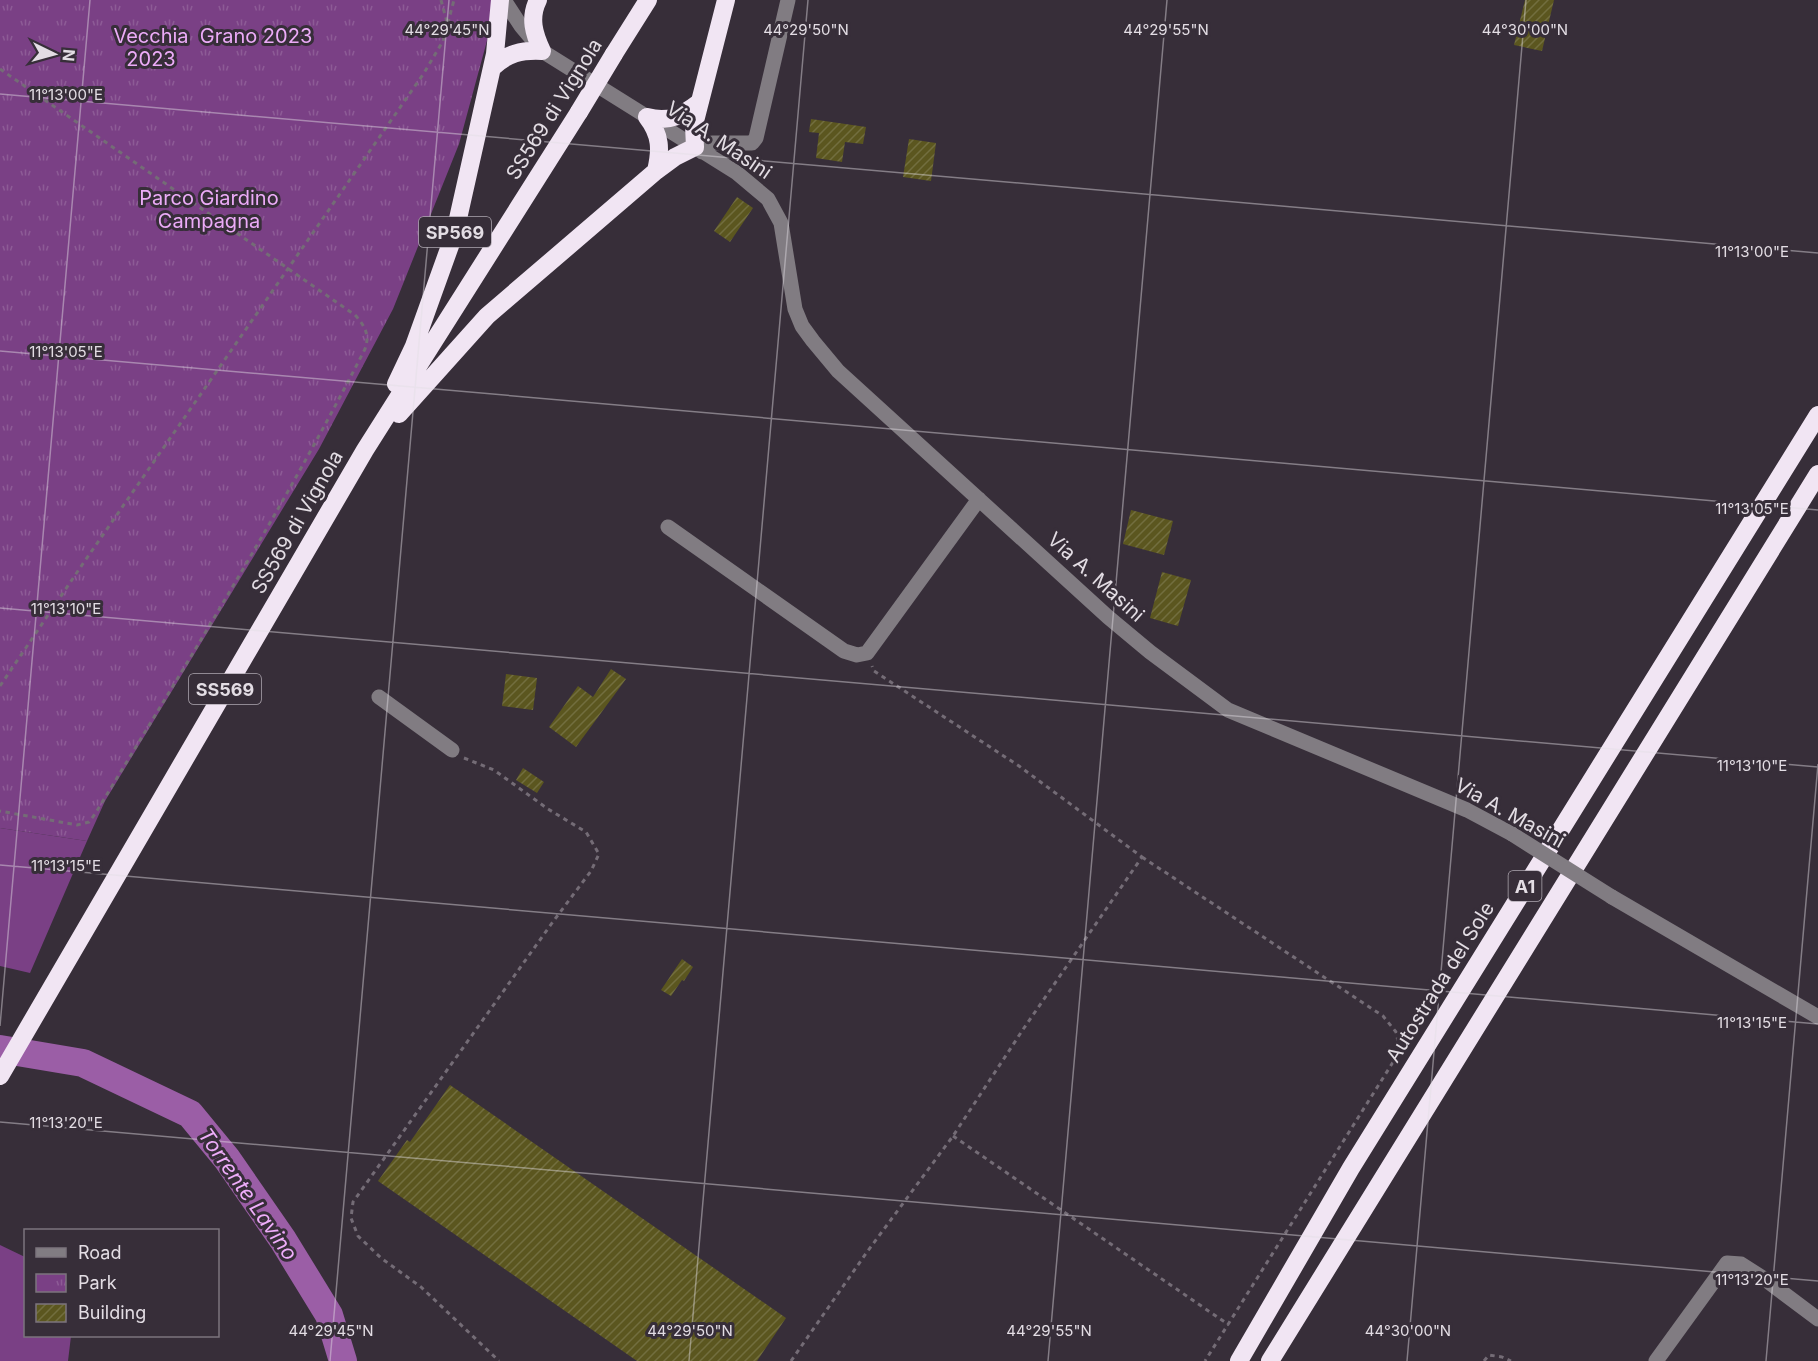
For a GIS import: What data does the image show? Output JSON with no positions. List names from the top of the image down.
{
  "streets": {
    "highway": [
      "SS569 di Vignola",
      "SP569",
      "SS569",
      "A1",
      "Autostrada del Sole"
    ],
    "street": ["Via A. Masini"]
  },
  "crossings": [
    ["SS569 di Vignola", "SP569"]
  ],
  "water": ["Torrente Lavino"],
  "parks": ["Vecchia 2023", "Grano 2023", "Parco Giardino Campagna"],
  "legend": ["Road", "Park", "Building"],
  "north": "right",
  "coordinates": [
    "44°29'45\"N",
    "44°29'50\"N",
    "44°29'55\"N",
    "44°30'00\"N",
    "11°13'00\"E",
    "11°13'05\"E",
    "11°13'10\"E",
    "11°13'15\"E",
    "11°13'20\"E"
  ]
}
